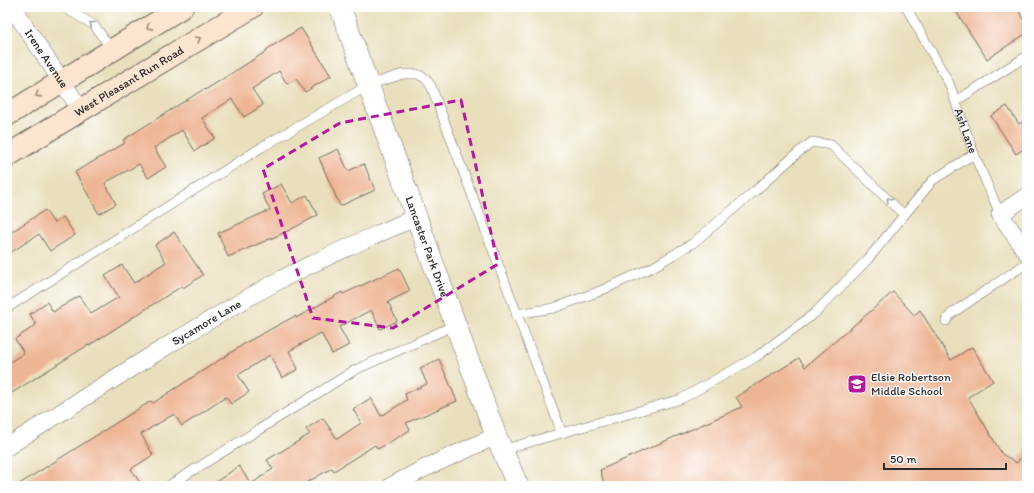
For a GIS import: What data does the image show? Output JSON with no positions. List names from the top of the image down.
{
  "streets": {
    "main road": ["West Pleasant Run Road"],
    "street": [
      "Irene Avenue",
      "Ash Lane",
      "Lancaster Park Drive",
      "Sycamore Lane"
    ]
  },
  "crossings": [
    ["Irene Avenue", "West Pleasant Run Road"],
    ["Lancaster Park Drive", "Sycamore Lane"]
  ],
  "places": {
    "school or university": ["Elsie Robertson Middle School"]
  },
  "scale_bar": "50 m"
}
